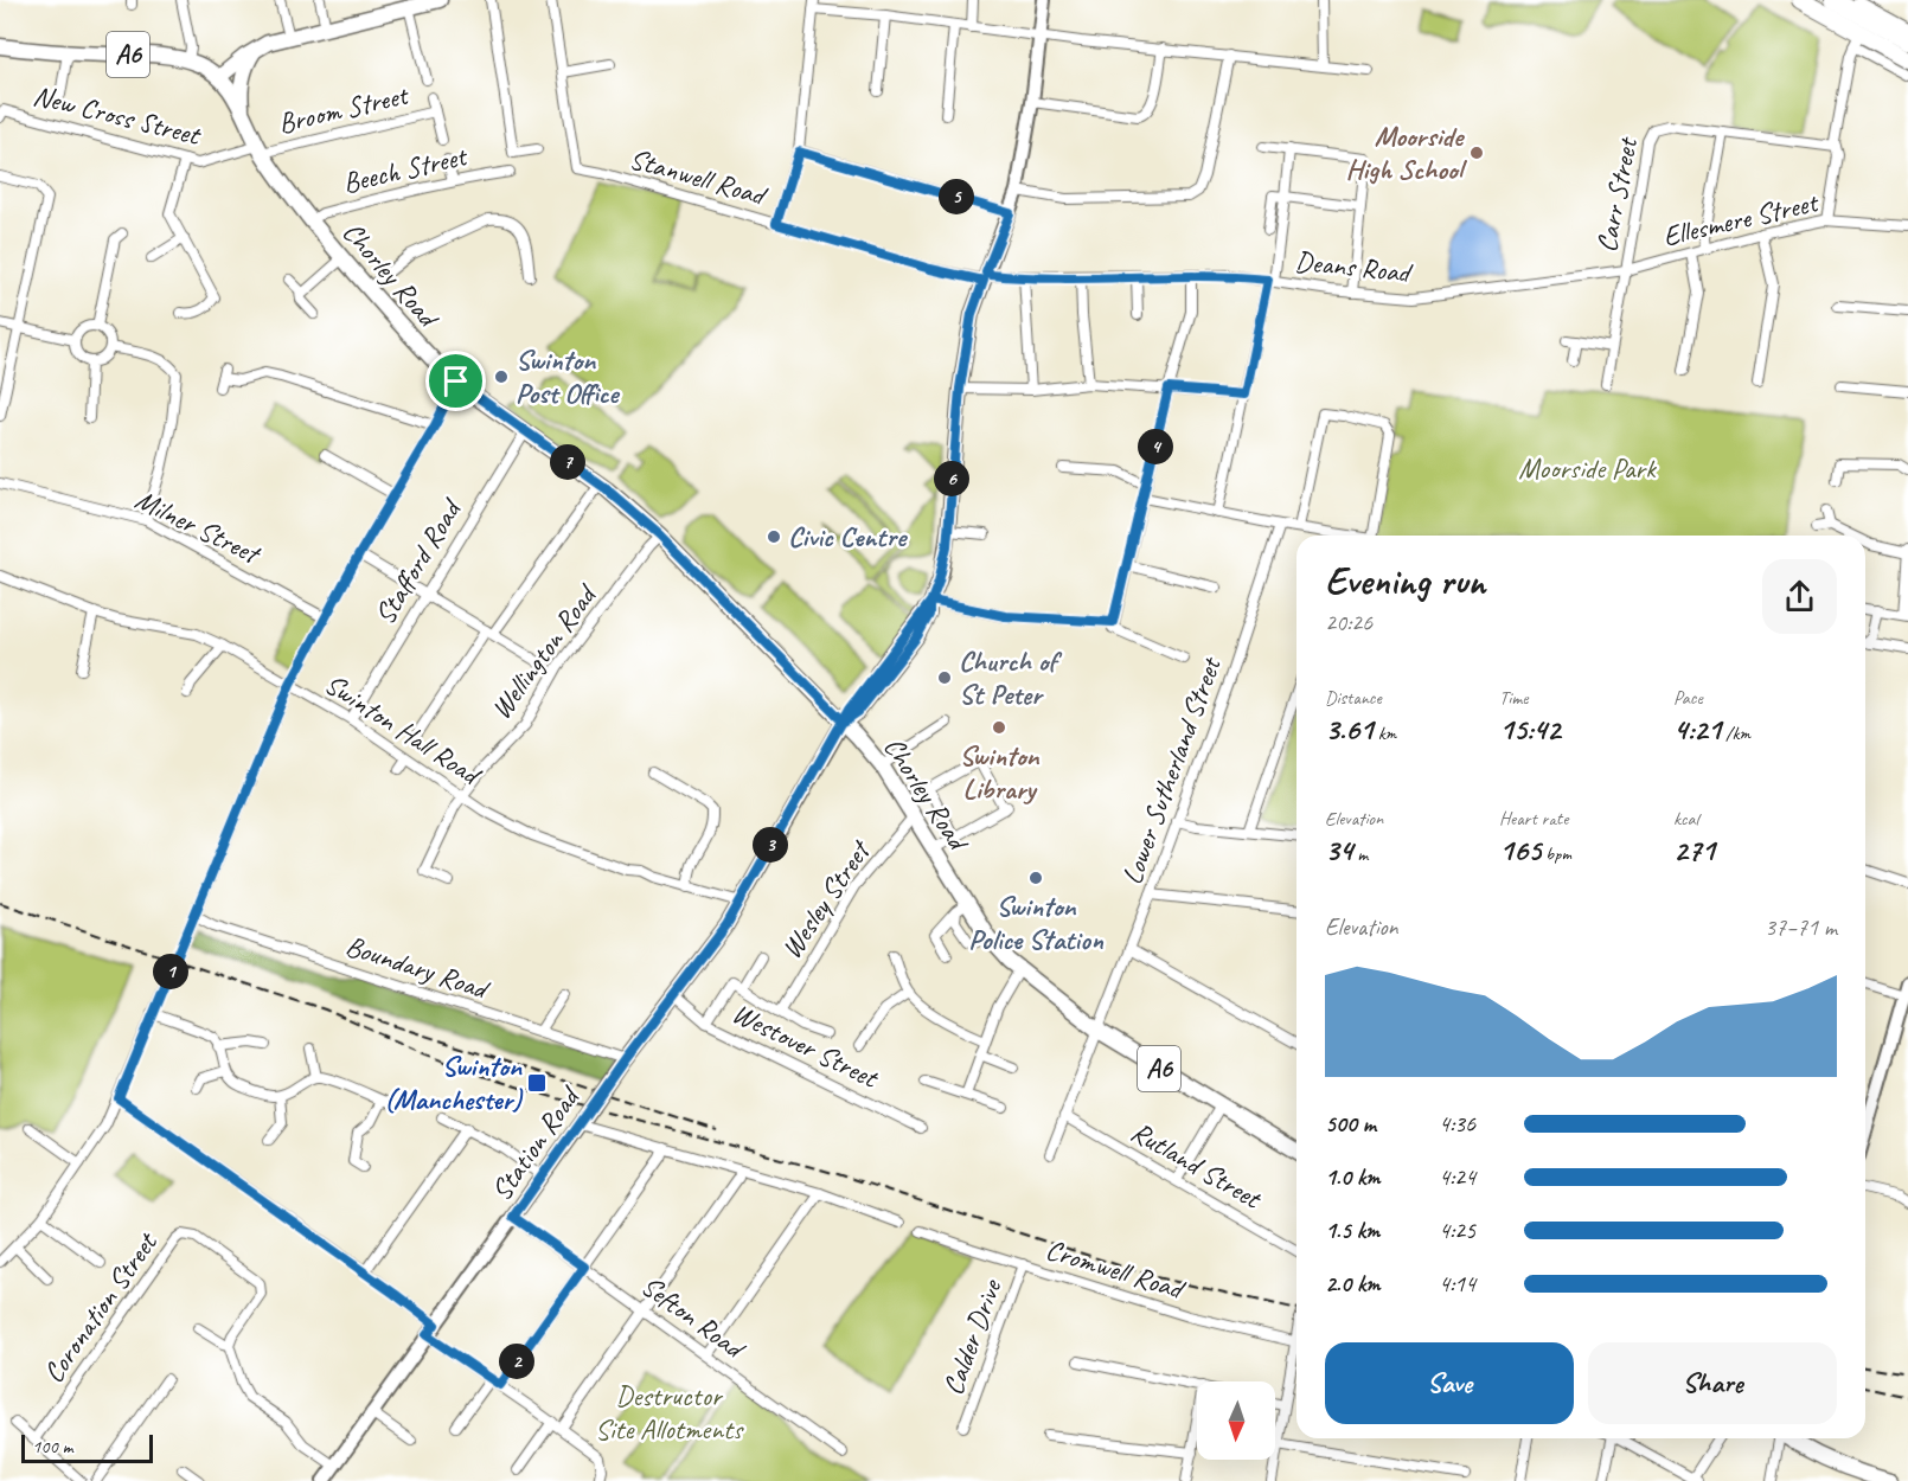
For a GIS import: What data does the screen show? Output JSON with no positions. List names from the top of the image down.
{
  "streets": {
    "main road": ["A6", "Chorley Road", "Station Road"],
    "street": [
      "Broom Street",
      "New Cross Street",
      "Beech Street",
      "Stanwell Road",
      "Carr Street",
      "Ellesmere Street",
      "Deans Road",
      "Milner Street",
      "Stafford Road",
      "Wellington Road",
      "Swinton Hall Road",
      "Lower Sutherland Street",
      "Wesley Street",
      "Boundary Road",
      "Westover Street",
      "Rutland Street",
      "Cromwell Road",
      "Coronation Street",
      "Sefton Road",
      "Calder Drive"
    ]
  },
  "crossings": [
    ["A6", "Chorley Road"],
    ["Broom Street", "New Cross Street"],
    ["Broom Street", "Chorley Road"],
    ["New Cross Street", "Chorley Road"],
    ["Beech Street", "Chorley Road"],
    ["Stanwell Road", "Deans Road"],
    ["Stanwell Road", "Station Road"],
    ["Carr Street", "Ellesmere Street"],
    ["Carr Street", "Deans Road"],
    ["Ellesmere Street", "Deans Road"],
    ["Deans Road", "Station Road"],
    ["Chorley Road", "Stafford Road"],
    ["Chorley Road", "Wellington Road"],
    ["Chorley Road", "Lower Sutherland Street"],
    ["Chorley Road", "Wesley Street"],
    ["Chorley Road", "Station Road"],
    ["Stafford Road", "Swinton Hall Road"],
    ["Wellington Road", "Swinton Hall Road"],
    ["Swinton Hall Road", "Station Road"],
    ["Lower Sutherland Street", "Rutland Street"],
    ["Boundary Road", "Station Road"],
    ["Westover Street", "Station Road"],
    ["Station Road", "Sefton Road"],
    ["Cromwell Road", "Calder Drive"]
  ],
  "parks": ["Moorside Park", "Destructor Site Allotments"],
  "places": {
    "other": [
      "Moorside High School",
      "Swinton Post Office",
      "Civic Centre",
      "Church of St Peter",
      "Swinton Library",
      "Swinton Police Station"
    ],
    "transit": ["Swinton (Manchester)"]
  },
  "scale_bar": "100 m",
  "north": "bottom",
  "page": {
    "pins": [
      "5",
      "4",
      "7",
      "6",
      "3",
      "1",
      "2"
    ],
    "heading": ["Evening run", "20:26"],
    "stats": [
      ["Distance", "3.61 km"],
      ["Time", "15:42"],
      ["Pace", "4:21 /km"],
      ["Elevation", "34 m"],
      ["Heart rate", "165 bpm"],
      ["kcal", "271"]
    ],
    "chart": ["Elevation", "37–71 m"],
    "list": [
      {
        "name": "500 m",
        "note": "4:36"
      },
      {
        "name": "1.0 km",
        "note": "4:24"
      },
      {
        "name": "1.5 km",
        "note": "4:25"
      },
      {
        "name": "2.0 km",
        "note": "4:14"
      }
    ],
    "buttons": ["Save", "Share"],
    "scale": "100 m"
  }
}
